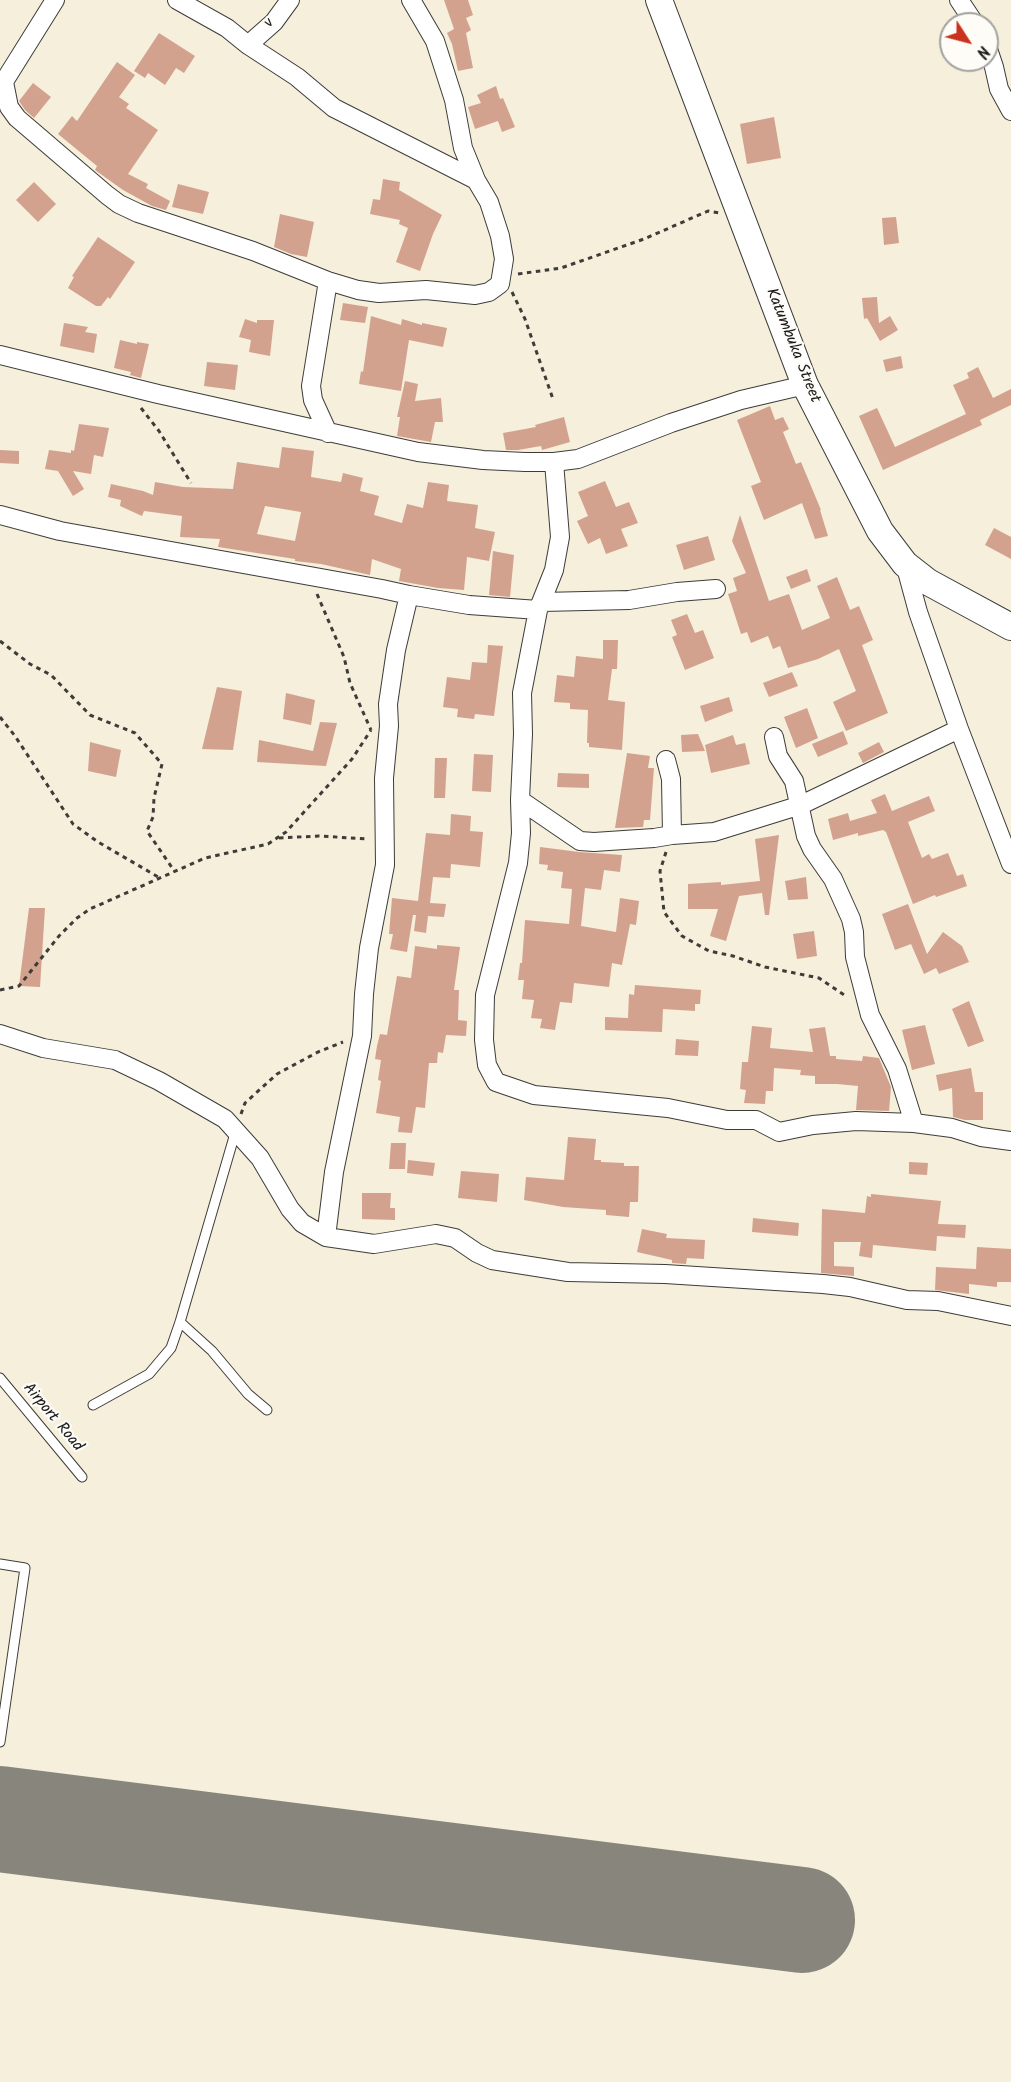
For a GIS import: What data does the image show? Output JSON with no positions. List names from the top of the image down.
{
  "streets": {
    "main road": ["Katumbuka Street"],
    "street": ["v"],
    "lane": ["Airport Road"]
  },
  "north": "bottom right"
}
